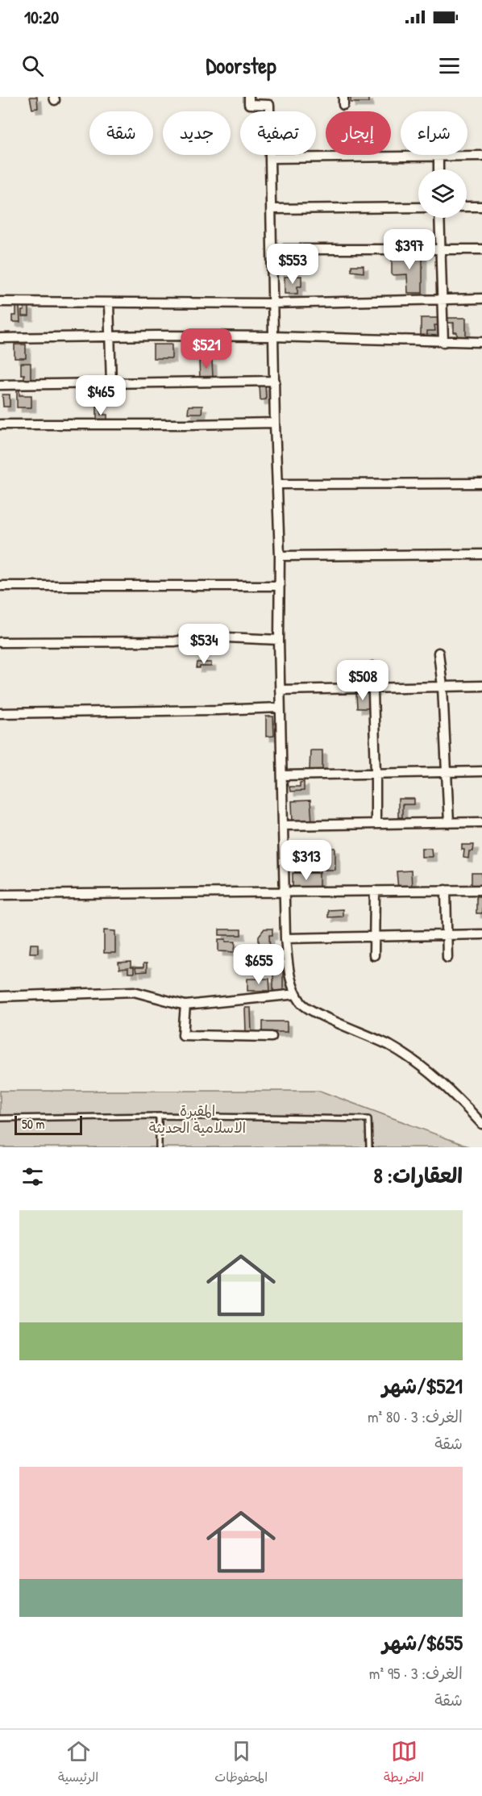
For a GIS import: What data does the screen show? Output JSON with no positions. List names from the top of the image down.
{
  "parks": ["المقبرة الاسلامية الحديثة"],
  "scale_bar": "50 m",
  "page": {
    "status": "10:20",
    "header": "Doorstep",
    "chip": [
      "شراء",
      "إيجار",
      "تصفية",
      "جديد",
      "شقة"
    ],
    "price": [
      "$397",
      "$553",
      "$521",
      "$465",
      "$534",
      "$508",
      "$313",
      "$655"
    ],
    "scale": "50 m",
    "heading": "العقارات: 8",
    "list": [
      {
        "name": "$521/شهر",
        "note": "الغرف: 3 · 80 m² · شقة"
      },
      {
        "name": "$655/شهر",
        "note": "الغرف: 3 · 95 m² · شقة"
      }
    ],
    "tabs": ["الخريطة", "المحفوظات", "الرئيسية"]
  }
}
